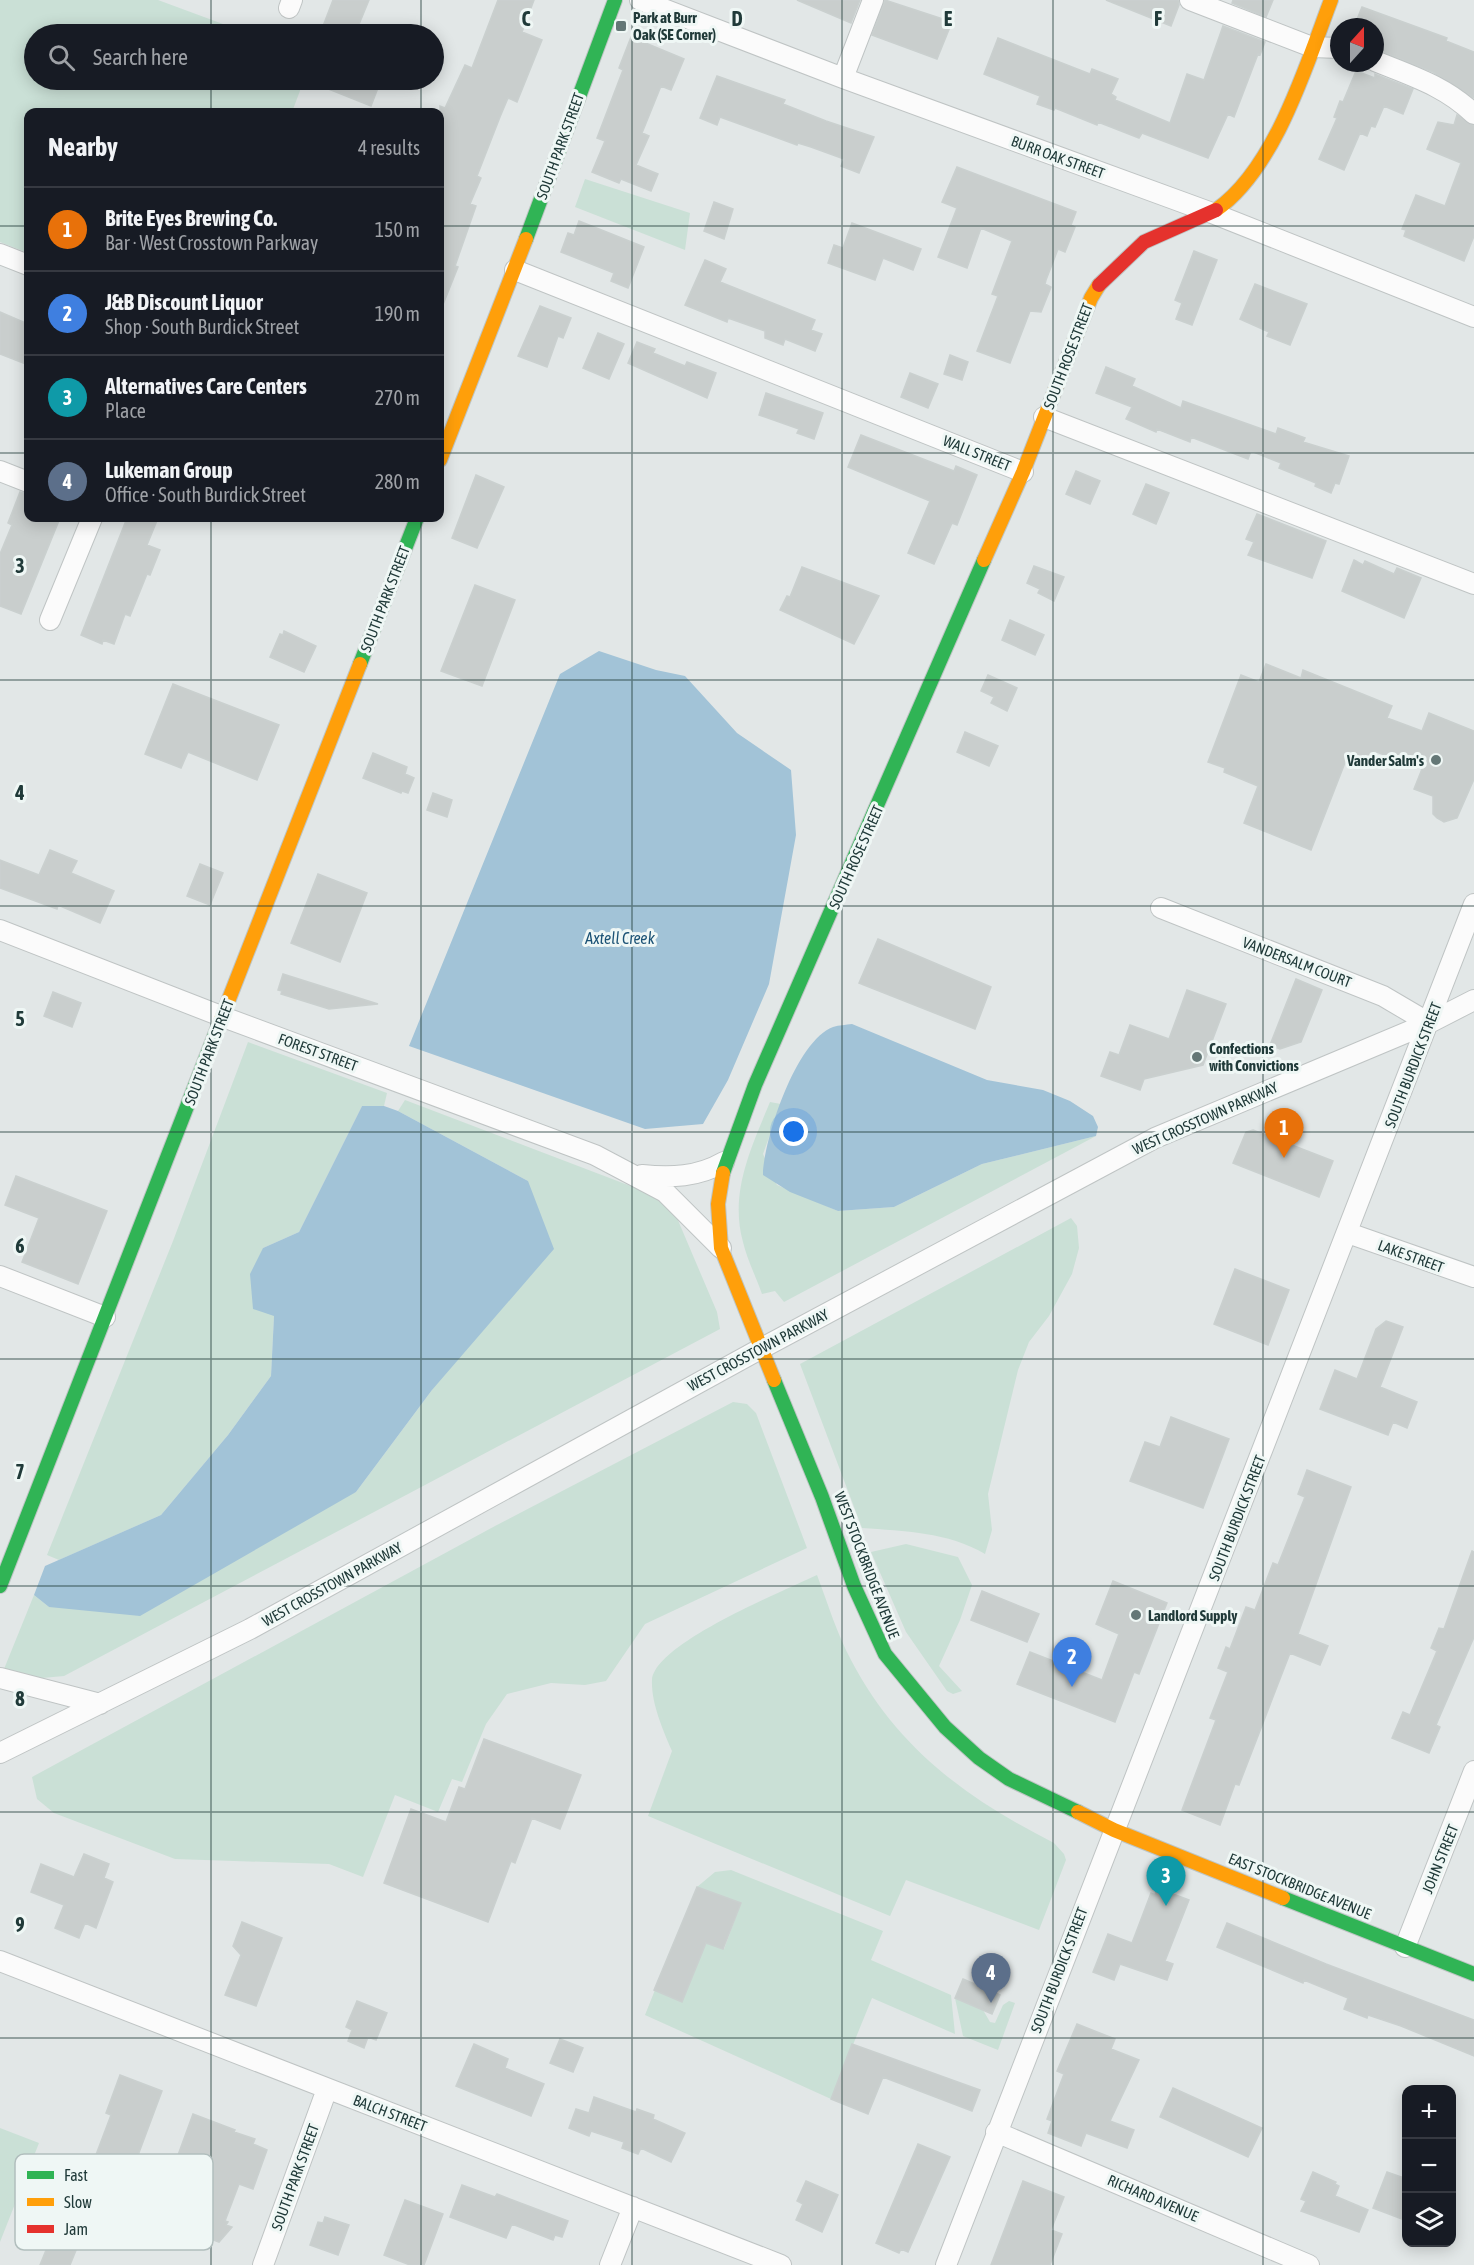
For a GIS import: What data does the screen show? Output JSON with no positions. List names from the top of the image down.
{
  "streets": {
    "street": [
      "SOUTH PARK STREET",
      "BURR OAK STREET",
      "SOUTH ROSE STREET",
      "WALL STREET",
      "VANDERSALM COURT",
      "FOREST STREET",
      "SOUTH BURDICK STREET",
      "WEST CROSSTOWN PARKWAY",
      "LAKE STREET",
      "WEST STOCKBRIDGE AVENUE",
      "JOHN STREET",
      "EAST STOCKBRIDGE AVENUE",
      "BALCH STREET",
      "RICHARD AVENUE"
    ]
  },
  "crossings": [
    ["SOUTH PARK STREET", "WALL STREET"],
    ["SOUTH PARK STREET", "FOREST STREET"],
    ["SOUTH PARK STREET", "BALCH STREET"],
    ["BURR OAK STREET", "SOUTH ROSE STREET"],
    ["SOUTH ROSE STREET", "WALL STREET"],
    ["SOUTH ROSE STREET", "FOREST STREET"],
    ["SOUTH ROSE STREET", "WEST STOCKBRIDGE AVENUE"],
    ["VANDERSALM COURT", "SOUTH BURDICK STREET"],
    ["VANDERSALM COURT", "WEST CROSSTOWN PARKWAY"],
    ["FOREST STREET", "WEST STOCKBRIDGE AVENUE"],
    ["SOUTH BURDICK STREET", "WEST CROSSTOWN PARKWAY"],
    ["SOUTH BURDICK STREET", "LAKE STREET"],
    ["SOUTH BURDICK STREET", "WEST STOCKBRIDGE AVENUE"],
    ["SOUTH BURDICK STREET", "EAST STOCKBRIDGE AVENUE"],
    ["SOUTH BURDICK STREET", "RICHARD AVENUE"],
    ["WEST CROSSTOWN PARKWAY", "WEST STOCKBRIDGE AVENUE"],
    ["WEST STOCKBRIDGE AVENUE", "EAST STOCKBRIDGE AVENUE"],
    ["JOHN STREET", "EAST STOCKBRIDGE AVENUE"]
  ],
  "water": ["Axtell Creek"],
  "places": {
    "transit": ["Park at Burr Oak (SE Corner)"],
    "other": ["Vander Salm's", "Confections with Convictions", "Landlord Supply"]
  },
  "legend": ["Fast", "Slow", "Jam"],
  "north": "top",
  "page": {
    "search": "Search here",
    "heading": ["Nearby", "4 results"],
    "list": [
      {
        "mark": "1",
        "name": "Brite Eyes Brewing Co.",
        "note": "Bar · West Crosstown Parkway",
        "value": "150 m"
      },
      {
        "mark": "2",
        "name": "J&B Discount Liquor",
        "note": "Shop · South Burdick Street",
        "value": "190 m"
      },
      {
        "mark": "3",
        "name": "Alternatives Care Centers",
        "note": "Place",
        "value": "270 m"
      },
      {
        "mark": "4",
        "name": "Lukeman Group",
        "note": "Office · South Burdick Street",
        "value": "280 m"
      }
    ],
    "pins": [
      "1",
      "2",
      "3",
      "4"
    ],
    "map_buttons": ["+", "−"]
  },
  "grid": {
    "columns": [
      "C",
      "D",
      "E",
      "F"
    ],
    "rows": [
      "3",
      "4",
      "5",
      "6",
      "7",
      "8",
      "9"
    ]
  }
}
